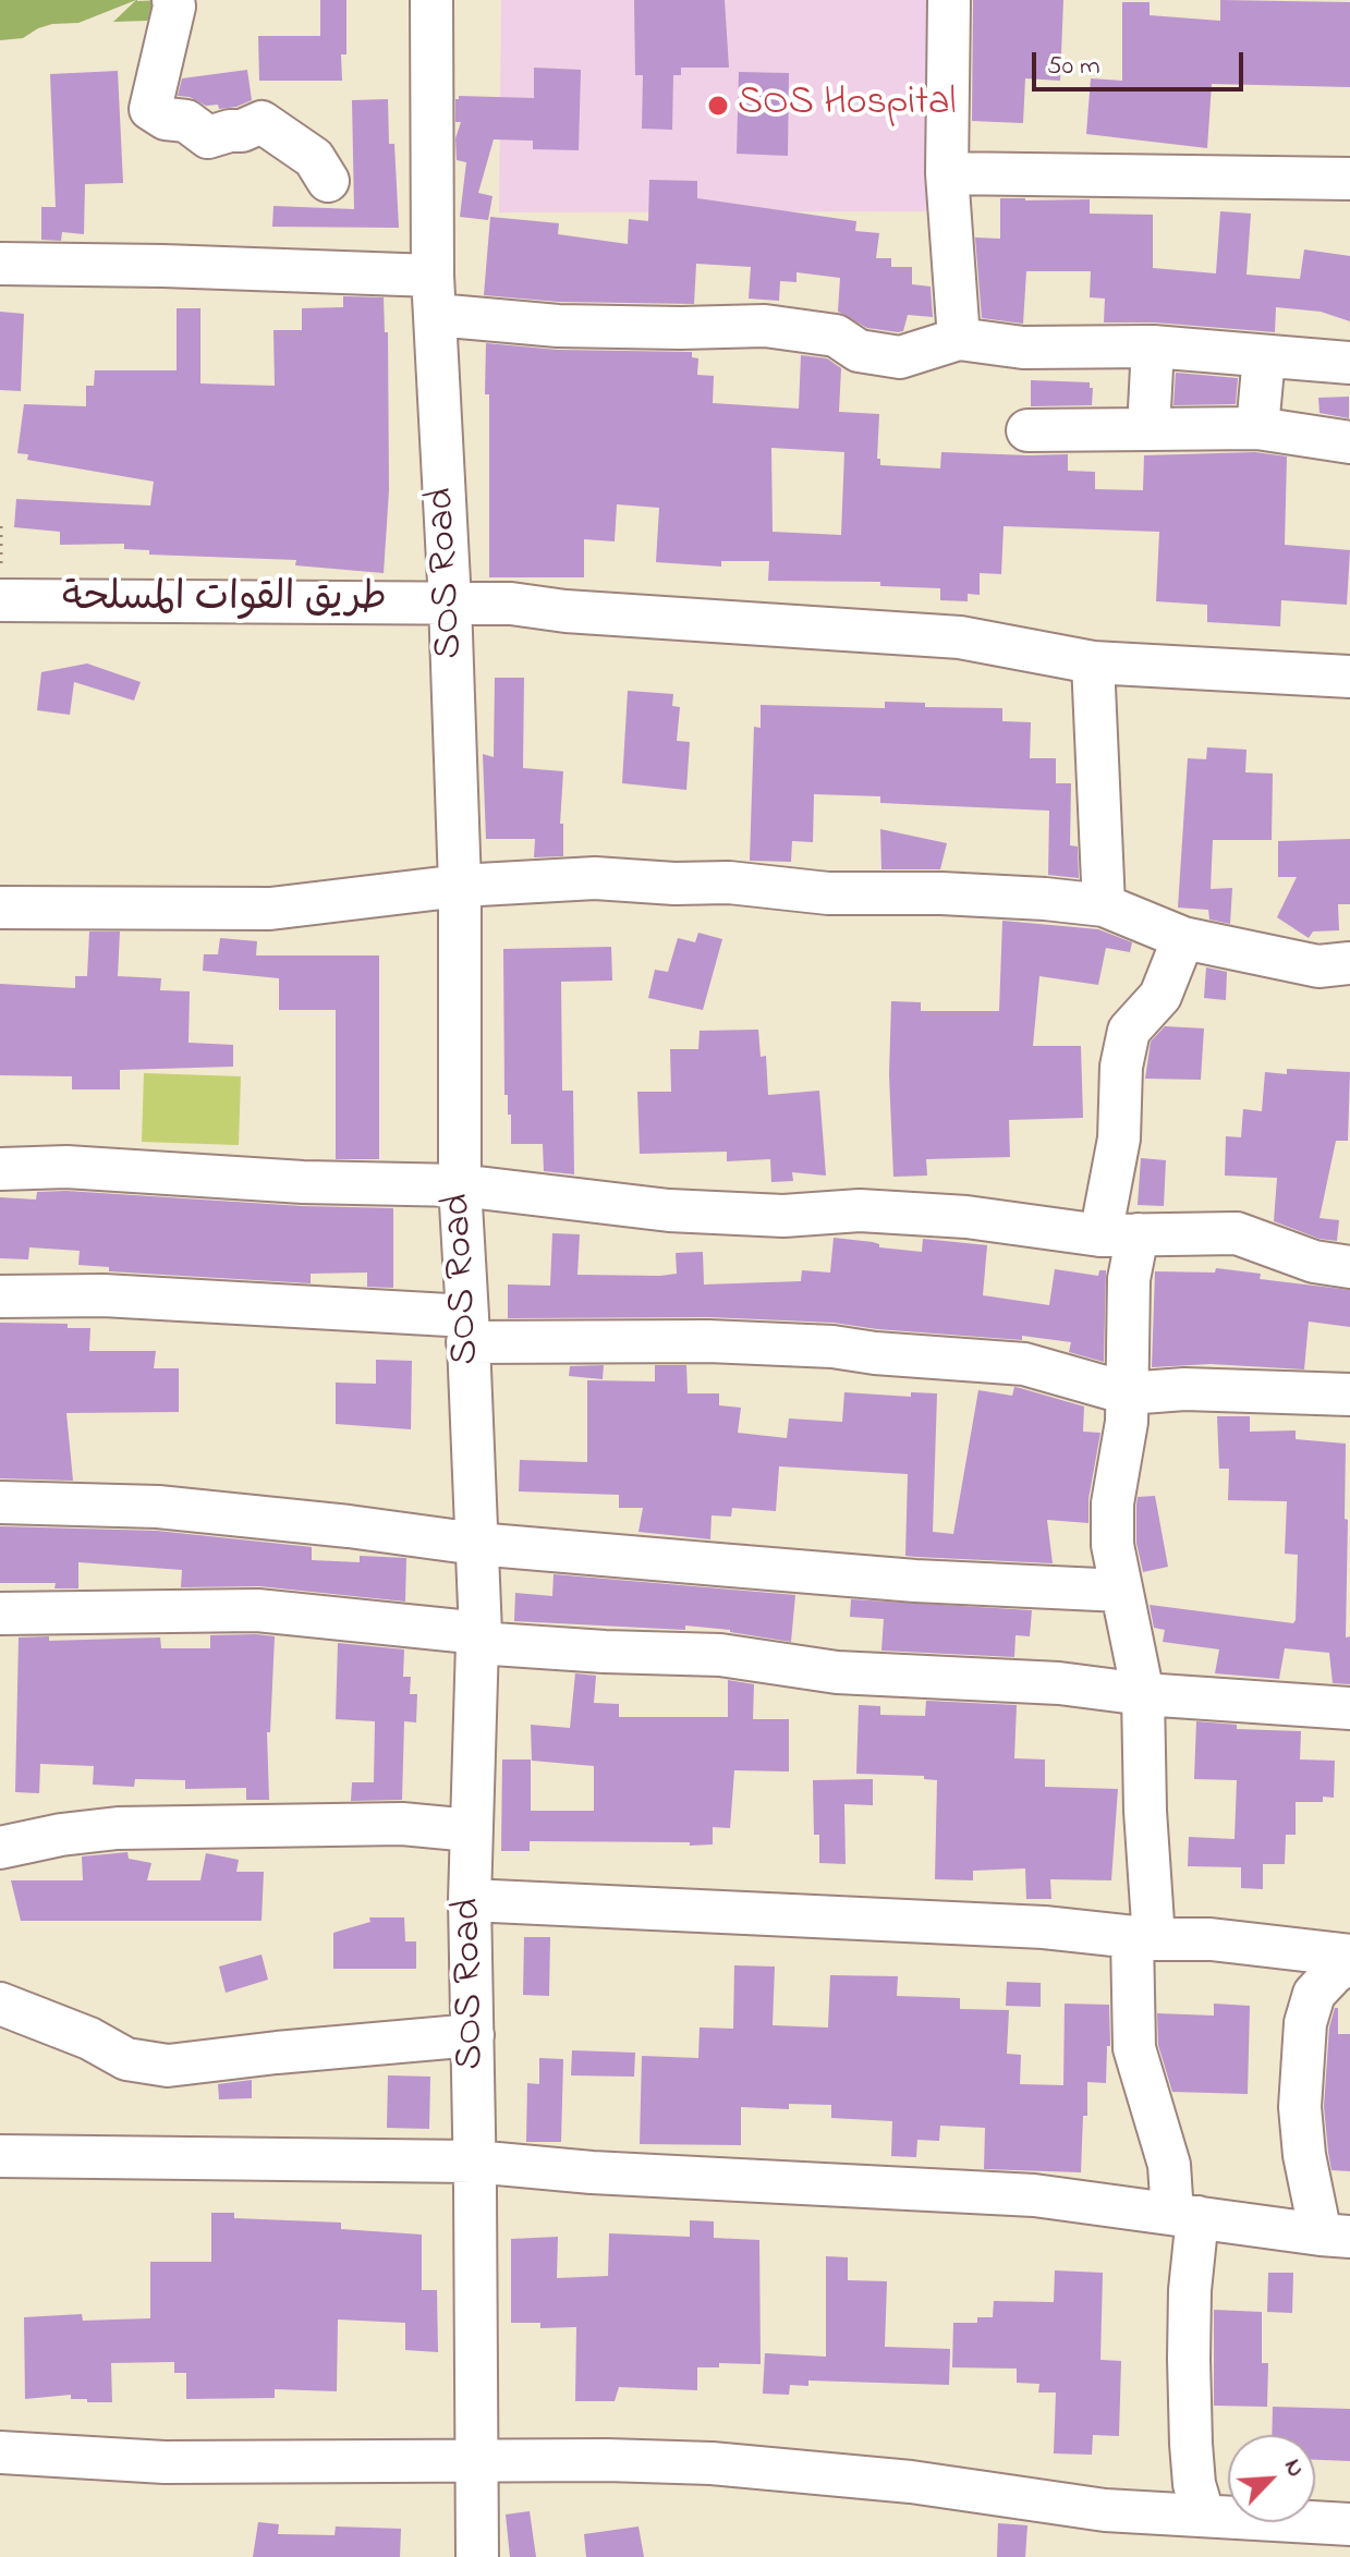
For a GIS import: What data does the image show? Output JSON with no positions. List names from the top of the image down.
{
  "streets": {
    "street": ["SOS Road", "طريق القوات المسلحة"]
  },
  "crossings": [
    ["SOS Road", "طريق القوات المسلحة"]
  ],
  "places": ["SOS Hospital"],
  "scale_bar": "50 m",
  "north": "top right"
}
